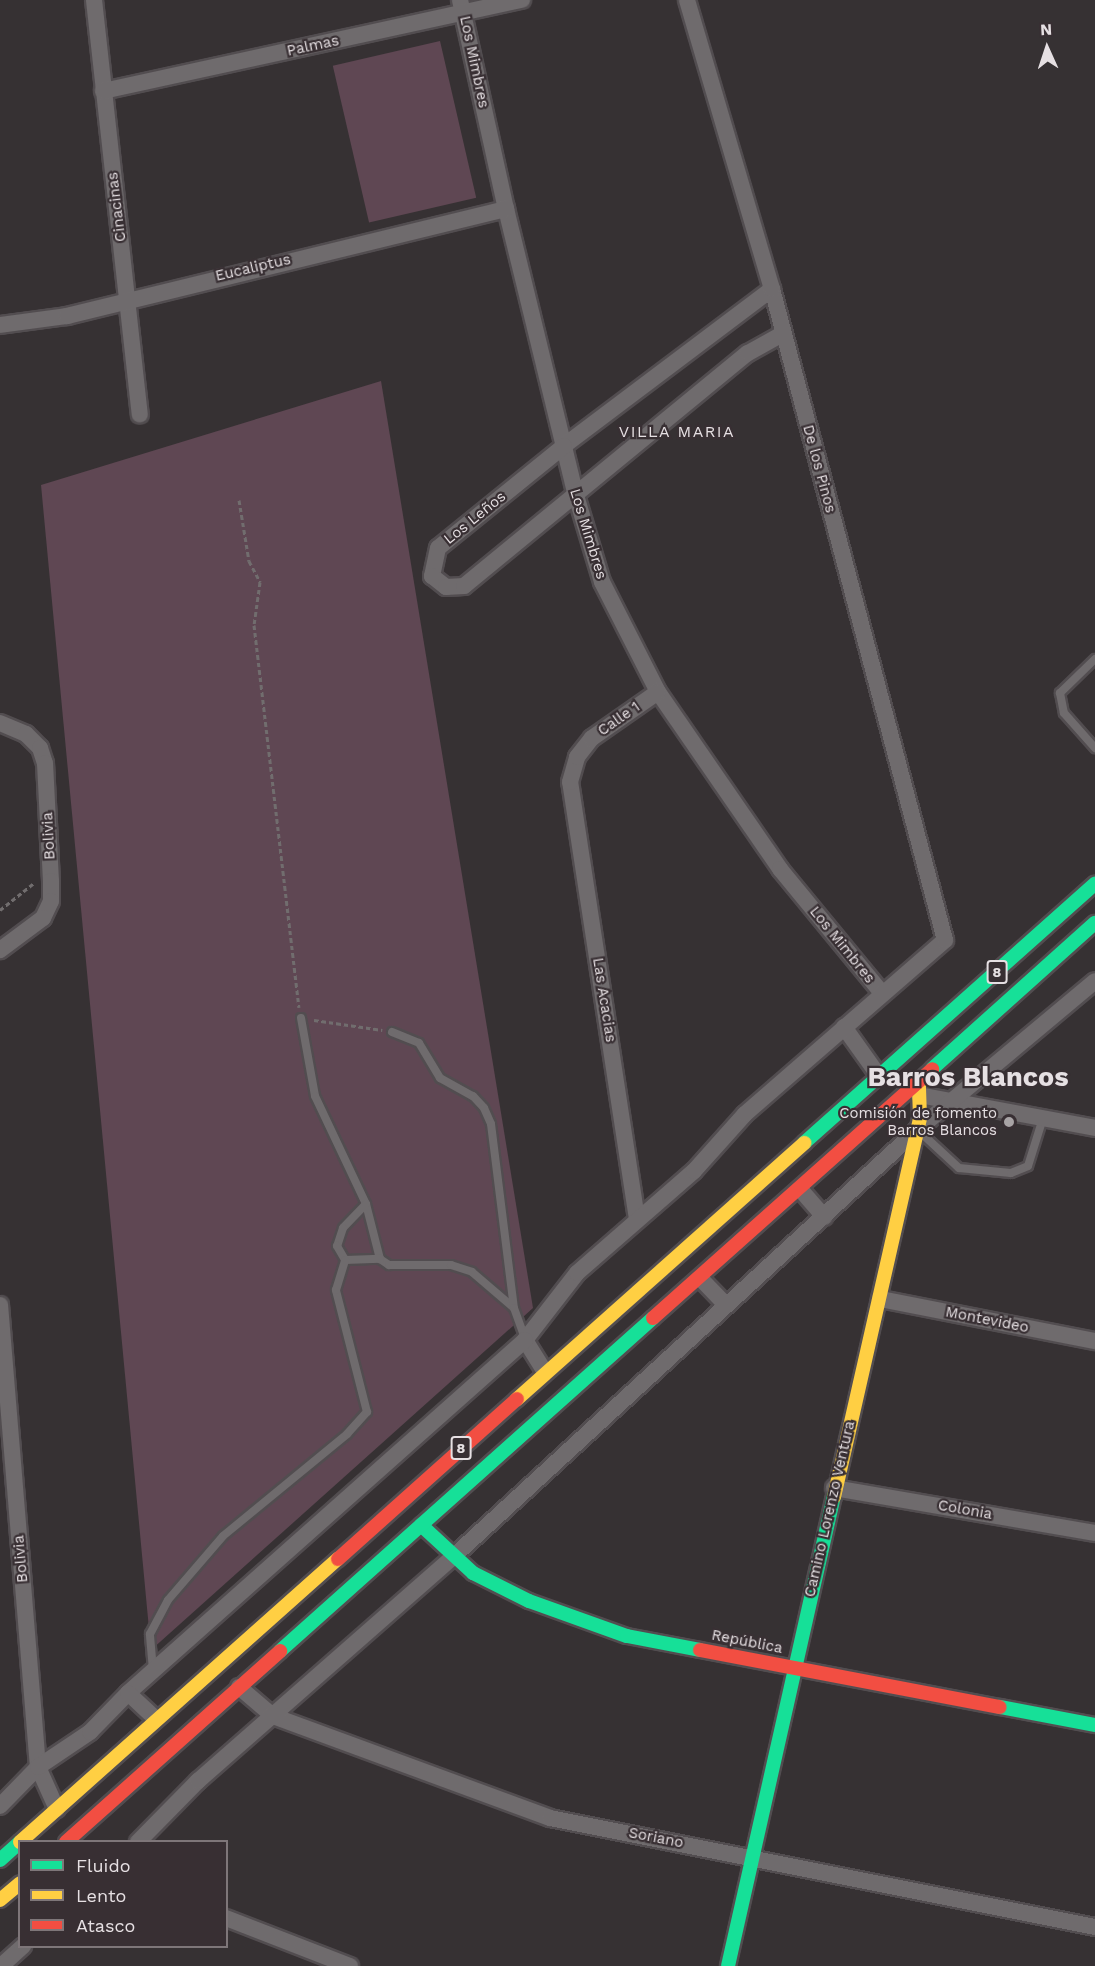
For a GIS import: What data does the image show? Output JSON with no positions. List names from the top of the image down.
{
  "streets": {
    "main road": ["8", "Camino Lorenzo Ventura", "República"],
    "street": [
      "Palmas",
      "Los Mimbres",
      "Cinacinas",
      "Eucaliptus",
      "De los Pinos",
      "Los Leños",
      "Calle 1",
      "Bolivia",
      "Las Acacias",
      "Montevideo",
      "Colonia",
      "Soriano"
    ]
  },
  "crossings": [
    ["Palmas", "Los Mimbres"],
    ["Palmas", "Cinacinas"],
    ["Los Mimbres", "Eucaliptus"],
    ["Los Mimbres", "De los Pinos"],
    ["Los Mimbres", "Los Leños"],
    ["Los Mimbres", "Calle 1"],
    ["Cinacinas", "Eucaliptus"],
    ["De los Pinos", "Los Leños"],
    ["Calle 1", "Las Acacias"],
    ["Bolivia", "8"],
    ["8", "Camino Lorenzo Ventura"],
    ["8", "República"],
    ["8", "Soriano"],
    ["Montevideo", "Camino Lorenzo Ventura"],
    ["Camino Lorenzo Ventura", "Colonia"],
    ["Camino Lorenzo Ventura", "República"],
    ["Camino Lorenzo Ventura", "Soriano"]
  ],
  "districts": ["VILLA MARIA", "Barros Blancos"],
  "places": ["Comisión de fomento Barros Blancos"],
  "legend": ["Fluido", "Lento", "Atasco"],
  "north": "top"
}
